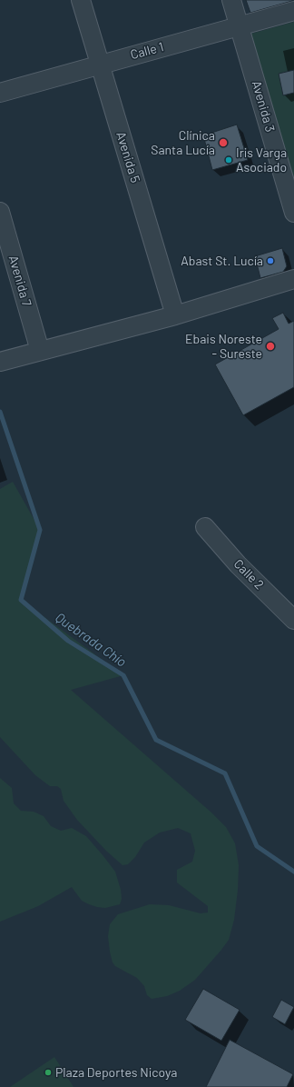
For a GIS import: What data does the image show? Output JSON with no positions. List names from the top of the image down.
{
  "streets": {
    "street": [
      "Calle 1",
      "Avenida 3",
      "Avenida 5",
      "Avenida 7",
      "Calle 2"
    ]
  },
  "crossings": [
    ["Calle 1", "Avenida 3"],
    ["Calle 1", "Avenida 5"]
  ],
  "water": ["Quebrada Chío"],
  "places": [
    "Clínica Santa Lucía",
    "Iris Varga Asociado",
    "Abast St. Lucía",
    "Ebais Noreste - Sureste",
    "Plaza Deportes Nicoya"
  ]
}
